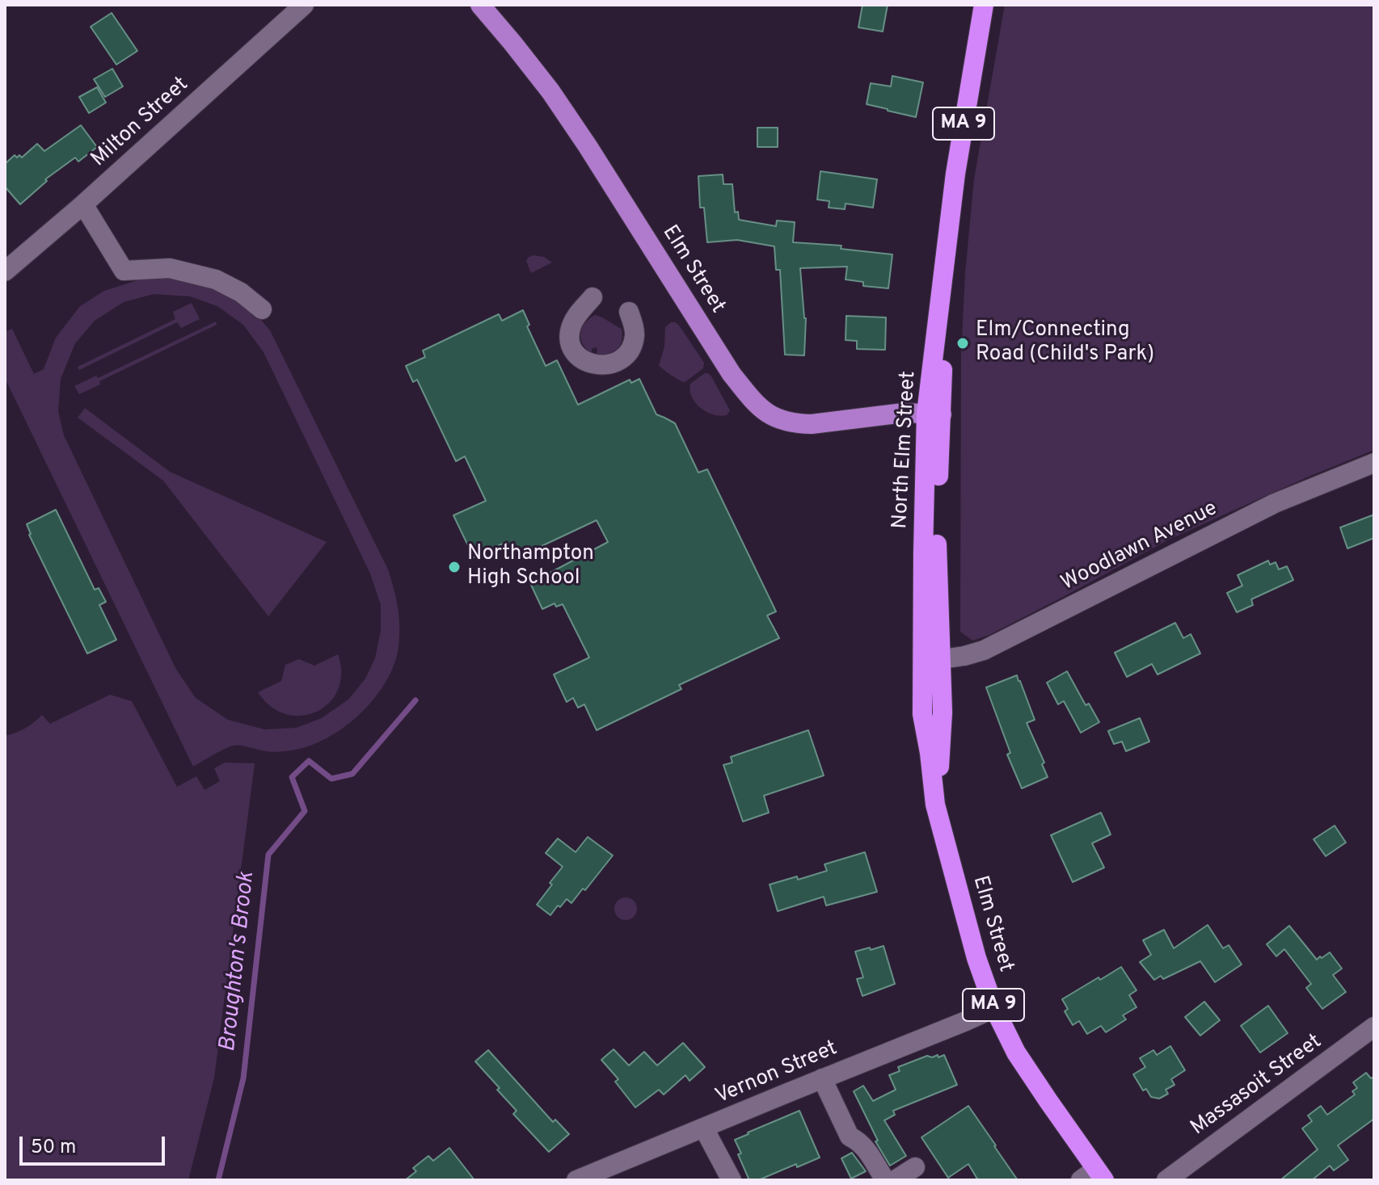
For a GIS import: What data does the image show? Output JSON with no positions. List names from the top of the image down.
{
  "streets": {
    "highway": ["MA 9", "Elm Street", "North Elm Street"],
    "street": [
      "Milton Street",
      "Woodlawn Avenue",
      "Vernon Street",
      "Massasoit Street"
    ]
  },
  "crossings": [
    ["Elm Street", "North Elm Street"],
    ["Elm Street", "Woodlawn Avenue"],
    ["Elm Street", "Vernon Street"],
    ["North Elm Street", "Woodlawn Avenue"]
  ],
  "water": ["Broughton's Brook"],
  "places": ["Elm/Connecting Road (Child's Park)", "Northampton High School"],
  "scale_bar": "50 m"
}
